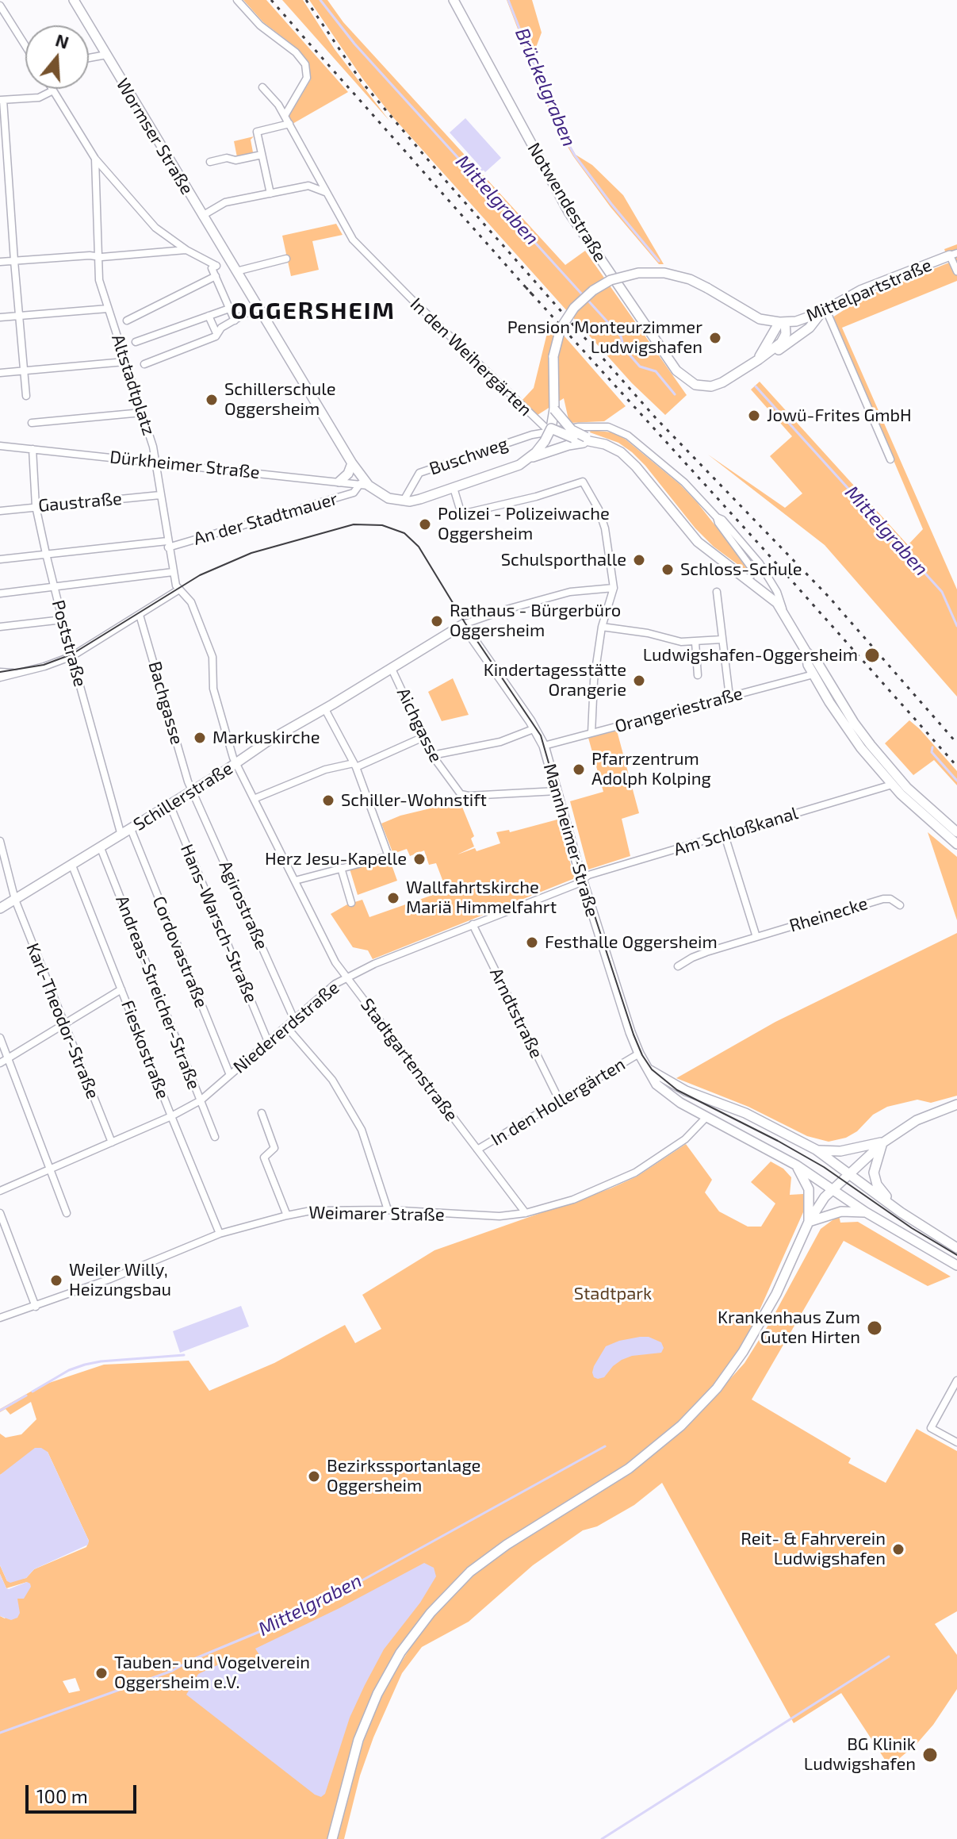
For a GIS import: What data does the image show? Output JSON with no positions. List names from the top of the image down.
{
  "streets": {
    "street": [
      "Wormser Straße",
      "Notwendestraße",
      "Mittelpartstraße",
      "In den Weihergärten",
      "Altstadtplatz",
      "Buschweg",
      "Dürkheimer Straße",
      "Gaustraße",
      "An der Stadtmauer",
      "Poststraße",
      "Bachgasse",
      "Orangeriestraße",
      "Aichgasse",
      "Schillerstraße",
      "Am Schloßkanal",
      "Mannheimer Straße",
      "Agirostraße",
      "Rheinecke",
      "Hans-Warsch-Straße",
      "Cordovastraße",
      "Andreas-Streicher-Straße",
      "Arndtstraße",
      "Karl-Theodor-Straße",
      "Niedererdstraße",
      "Fieskostraße",
      "Stadtgartenstraße",
      "In den Hollergärten",
      "Weimarer Straße"
    ]
  },
  "crossings": [
    ["Wormser Straße", "Dürkheimer Straße"],
    ["Wormser Straße", "An der Stadtmauer"],
    ["In den Weihergärten", "Buschweg"],
    ["Altstadtplatz", "Dürkheimer Straße"],
    ["Altstadtplatz", "Gaustraße"],
    ["Altstadtplatz", "An der Stadtmauer"],
    ["Altstadtplatz", "Stadtgartenstraße"],
    ["Dürkheimer Straße", "An der Stadtmauer"],
    ["Dürkheimer Straße", "Poststraße"],
    ["Gaustraße", "Poststraße"],
    ["An der Stadtmauer", "Poststraße"],
    ["Poststraße", "Schillerstraße"],
    ["Bachgasse", "Schillerstraße"],
    ["Bachgasse", "Agirostraße"],
    ["Orangeriestraße", "Mannheimer Straße"],
    ["Aichgasse", "Schillerstraße"],
    ["Aichgasse", "Mannheimer Straße"],
    ["Schillerstraße", "Mannheimer Straße"],
    ["Schillerstraße", "Agirostraße"],
    ["Schillerstraße", "Hans-Warsch-Straße"],
    ["Schillerstraße", "Cordovastraße"],
    ["Schillerstraße", "Andreas-Streicher-Straße"],
    ["Schillerstraße", "Karl-Theodor-Straße"],
    ["Schillerstraße", "Fieskostraße"],
    ["Schillerstraße", "Stadtgartenstraße"],
    ["Am Schloßkanal", "Mannheimer Straße"],
    ["Am Schloßkanal", "Niedererdstraße"],
    ["Mannheimer Straße", "Niedererdstraße"],
    ["Mannheimer Straße", "In den Hollergärten"],
    ["Mannheimer Straße", "Weimarer Straße"],
    ["Agirostraße", "Niedererdstraße"],
    ["Hans-Warsch-Straße", "Niedererdstraße"],
    ["Cordovastraße", "Niedererdstraße"],
    ["Andreas-Streicher-Straße", "Niedererdstraße"],
    ["Arndtstraße", "Niedererdstraße"],
    ["Arndtstraße", "In den Hollergärten"],
    ["Karl-Theodor-Straße", "Niedererdstraße"],
    ["Niedererdstraße", "Fieskostraße"],
    ["Niedererdstraße", "Stadtgartenstraße"],
    ["Fieskostraße", "Weimarer Straße"],
    ["Stadtgartenstraße", "In den Hollergärten"],
    ["Stadtgartenstraße", "Weimarer Straße"]
  ],
  "districts": ["OGGERSHEIM"],
  "water": ["Brückelgraben", "Mittelgraben"],
  "parks": ["Stadtpark"],
  "places": [
    "Pension Monteurzimmer Ludwigshafen",
    "Schillerschule Oggersheim",
    "Jowü-Frites GmbH",
    "Polizei - Polizeiwache Oggersheim",
    "Schulsporthalle",
    "Schloss-Schule",
    "Rathaus - Bürgerbüro Oggersheim",
    "Ludwigshafen-Oggersheim",
    "Kindertagesstätte Orangerie",
    "Markuskirche",
    "Pfarrzentrum Adolph Kolping",
    "Schiller-Wohnstift",
    "Herz Jesu-Kapelle",
    "Wallfahrtskirche Mariä Himmelfahrt",
    "Festhalle Oggersheim",
    "Weiler Willy, Heizungsbau",
    "Krankenhaus Zum Guten Hirten",
    "Bezirkssportanlage Oggersheim",
    "Reit- & Fahrverein Ludwigshafen",
    "Tauben- und Vogelverein Oggersheim e.V.",
    "BG Klinik Ludwigshafen"
  ],
  "scale_bar": "100 m",
  "north": "top"
}
